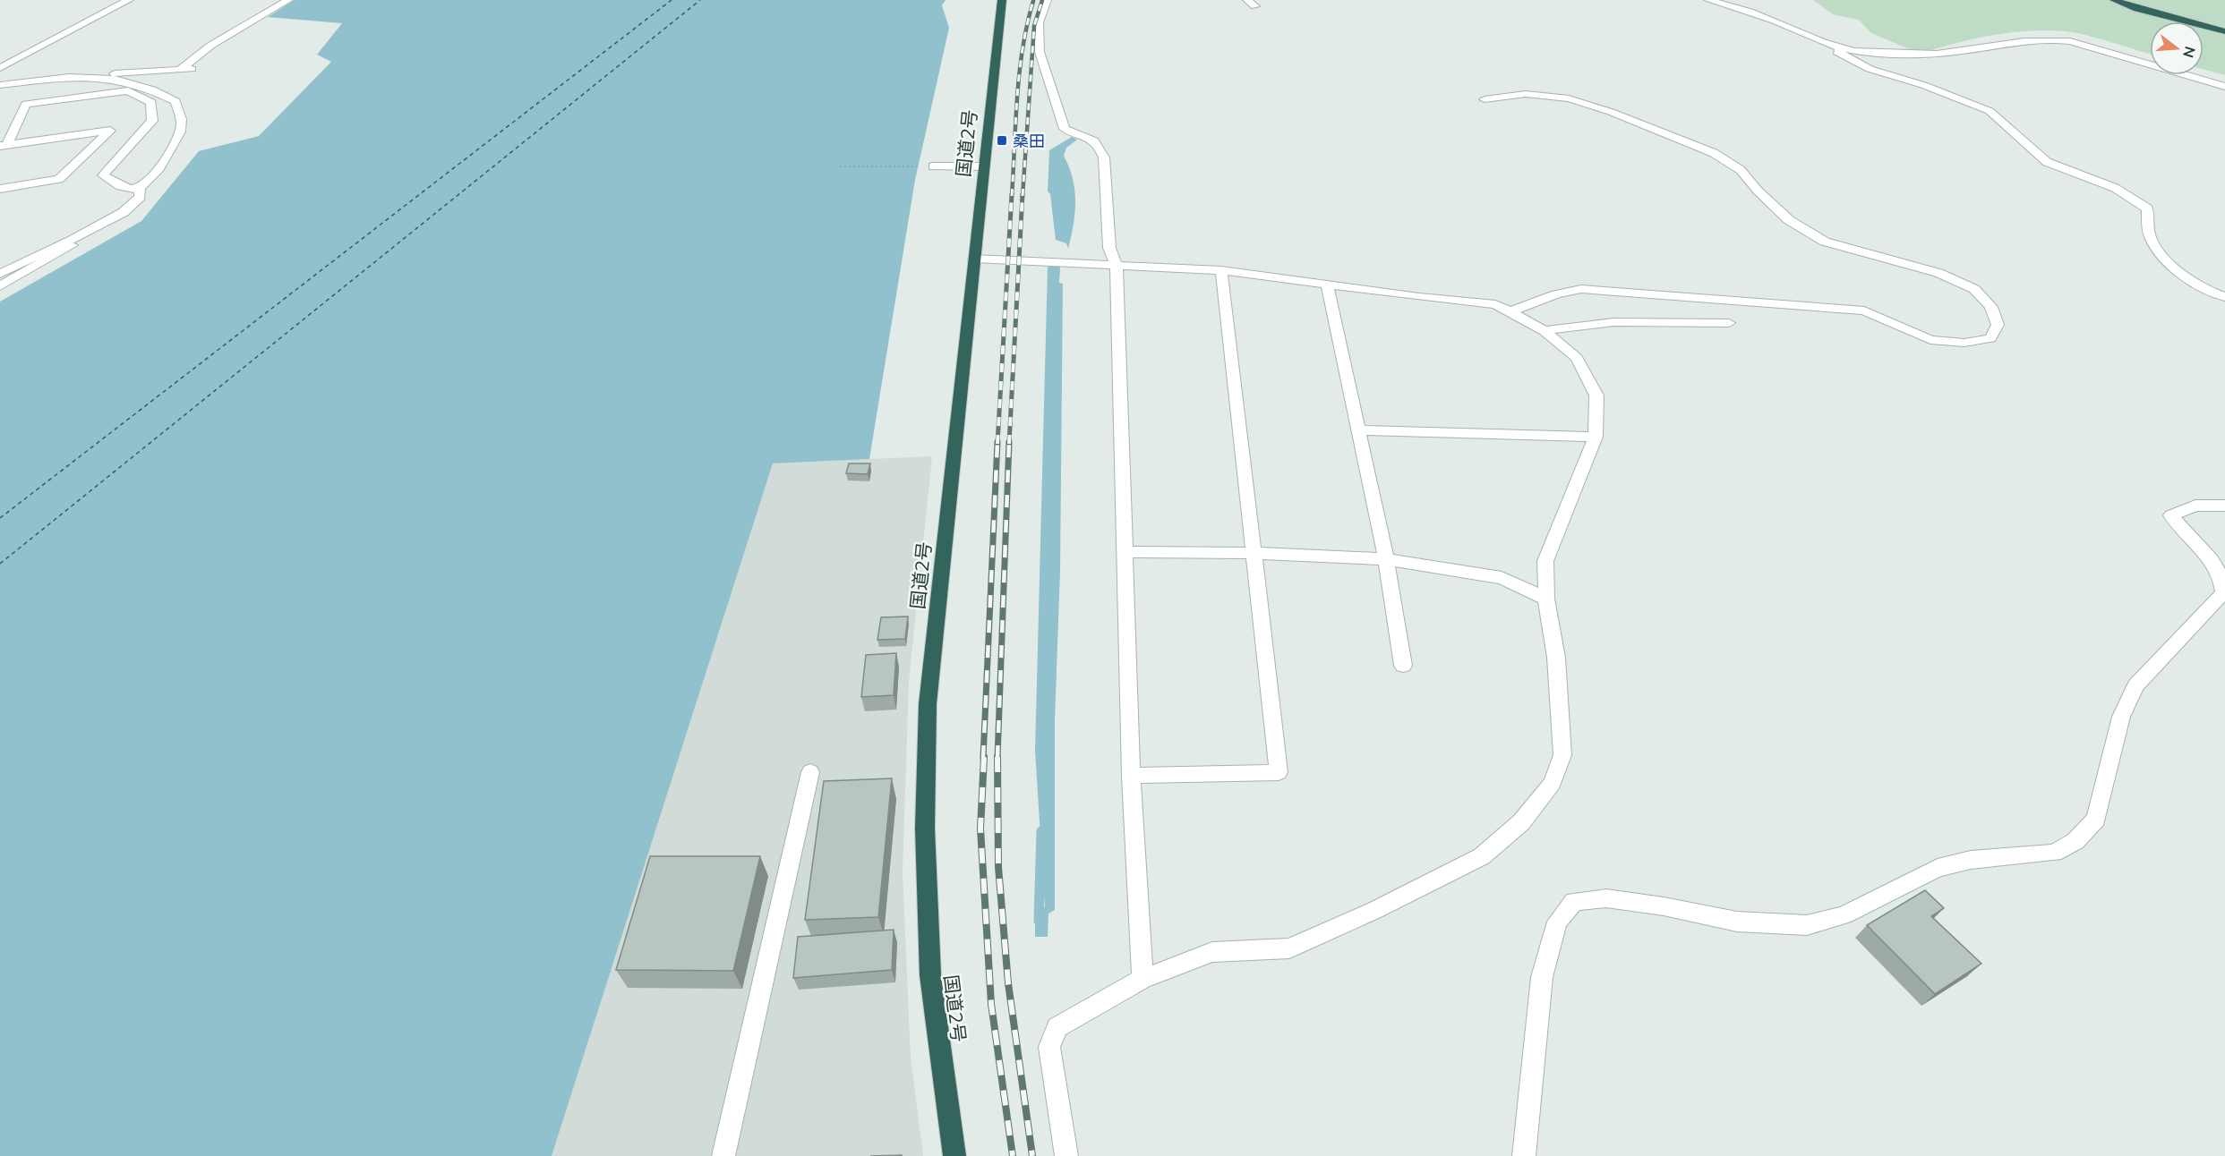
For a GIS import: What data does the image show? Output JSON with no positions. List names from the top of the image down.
{
  "streets": {
    "highway": ["国道2号"]
  },
  "places": {
    "transit": ["桑田"]
  },
  "north": "right"
}
